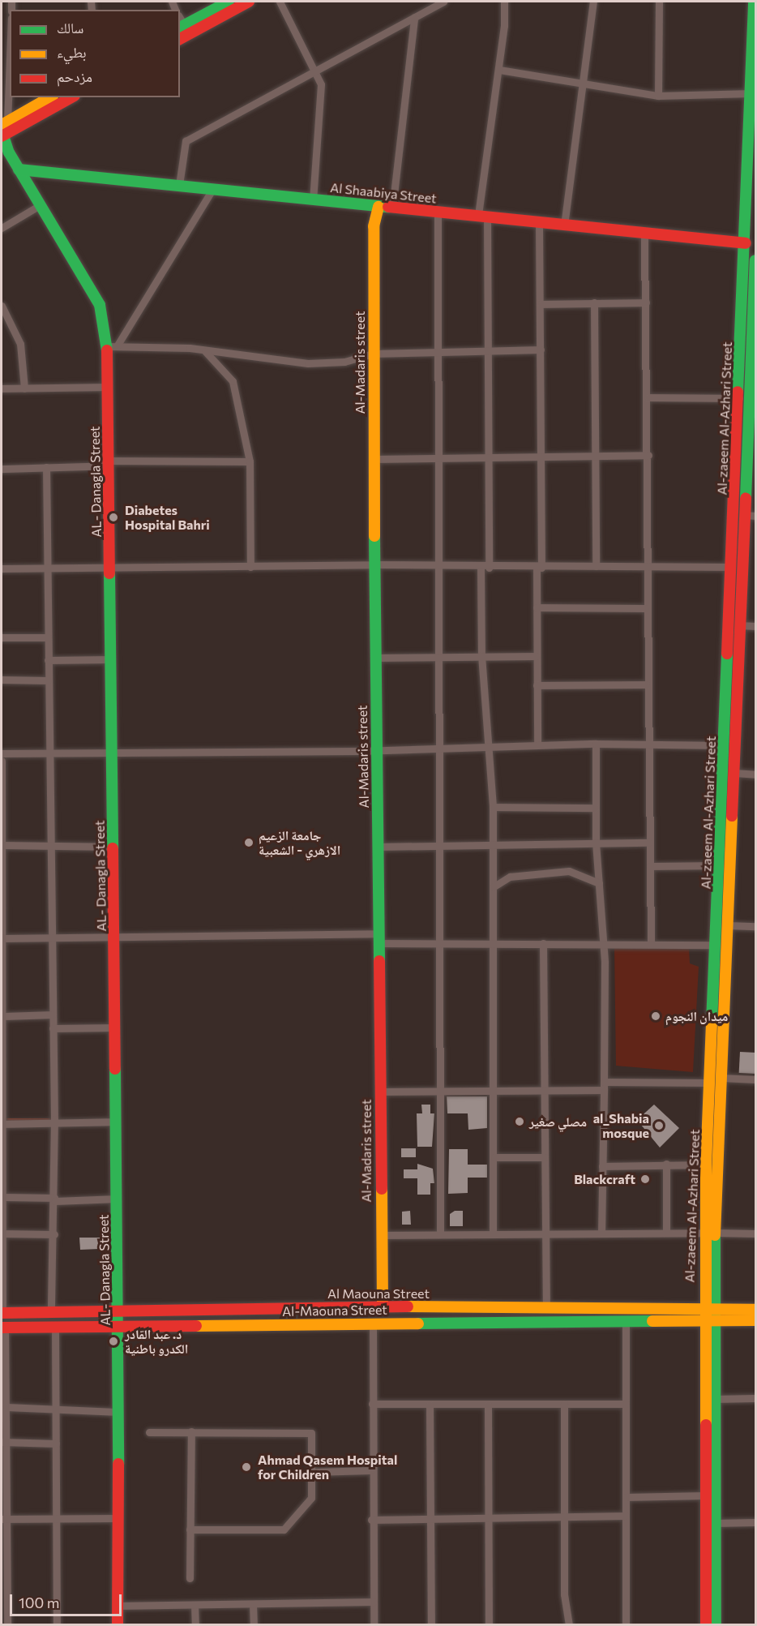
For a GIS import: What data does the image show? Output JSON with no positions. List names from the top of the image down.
{
  "streets": {
    "main road": [
      "Al Shaabiya Street",
      "Al-Madaris street",
      "Al-zaeem Al-Azhari Street",
      "AL- Danagla Street",
      "Al Maouna Street",
      "Al-Maouna Street"
    ]
  },
  "crossings": [
    ["Al Shaabiya Street", "Al-Madaris street"],
    ["Al Shaabiya Street", "Al-zaeem Al-Azhari Street"],
    ["Al Shaabiya Street", "AL- Danagla Street"],
    ["Al-Madaris street", "Al Maouna Street"],
    ["Al-zaeem Al-Azhari Street", "Al Maouna Street"],
    ["Al-zaeem Al-Azhari Street", "Al-Maouna Street"],
    ["AL- Danagla Street", "Al Maouna Street"],
    ["AL- Danagla Street", "Al-Maouna Street"]
  ],
  "places": [
    "Diabetes Hospital Bahri",
    "جامعة الزعيم الازهري - الشعبية",
    "ميدان النجوم",
    "مصلي صغير",
    "al_Shabia mosque",
    "Blackcraft",
    "د. عبد القادر الكدرو باطنية",
    "Ahmad Qasem Hospital for Children"
  ],
  "legend": ["سالك", "بطيء", "مزدحم"],
  "scale_bar": "100 m"
}
